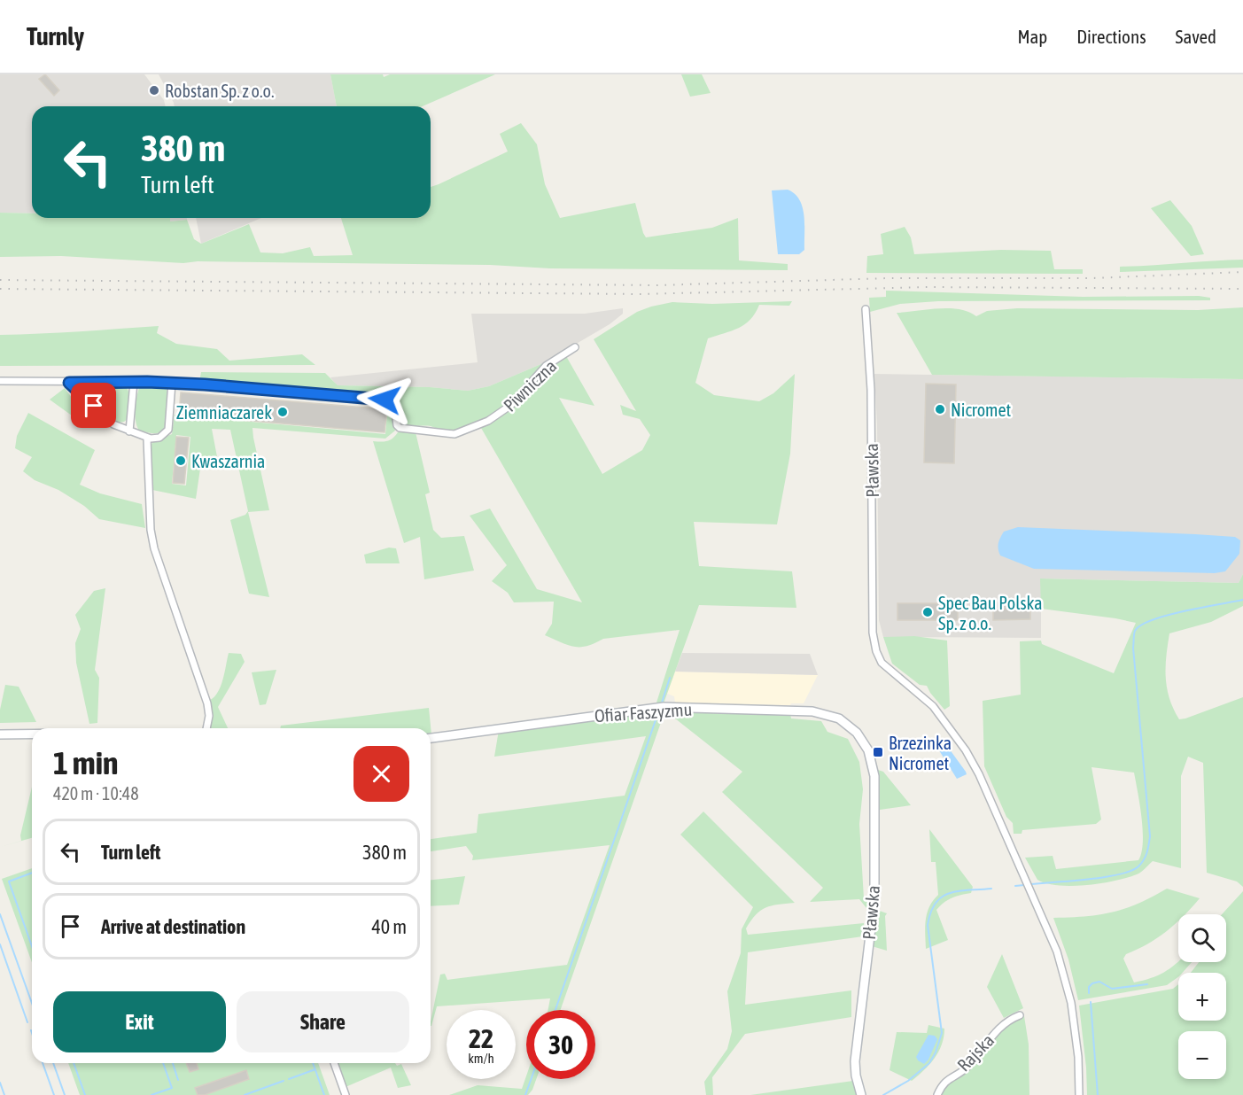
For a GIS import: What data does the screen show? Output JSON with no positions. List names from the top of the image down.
{
  "streets": {
    "street": [
      "Piwniczna",
      "Pławska",
      "Ofiar Faszyzmu",
      "Rajska"
    ]
  },
  "crossings": [
    ["Pławska", "Ofiar Faszyzmu"]
  ],
  "places": {
    "other": [
      "Robstan Sp. z o.o.",
      "Nicromet",
      "Ziemniaczarek",
      "Kwaszarnia",
      "Spec Bau Polska Sp. z o.o."
    ],
    "transit": ["Brzezinka Nicromet"]
  },
  "page": {
    "header": "Turnly",
    "nav": ["Map", "Directions", "Saved"],
    "turn": ["380 m", "Turn left"],
    "heading": ["1 min", "420 m · 10:48"],
    "list": [
      {
        "name": "Turn left",
        "value": "380 m"
      },
      {
        "name": "Arrive at destination",
        "value": "40 m"
      }
    ],
    "map_buttons": ["+", "−"],
    "buttons": ["Exit", "Share"],
    "speed": "22 km/h",
    "limit": "30"
  }
}
